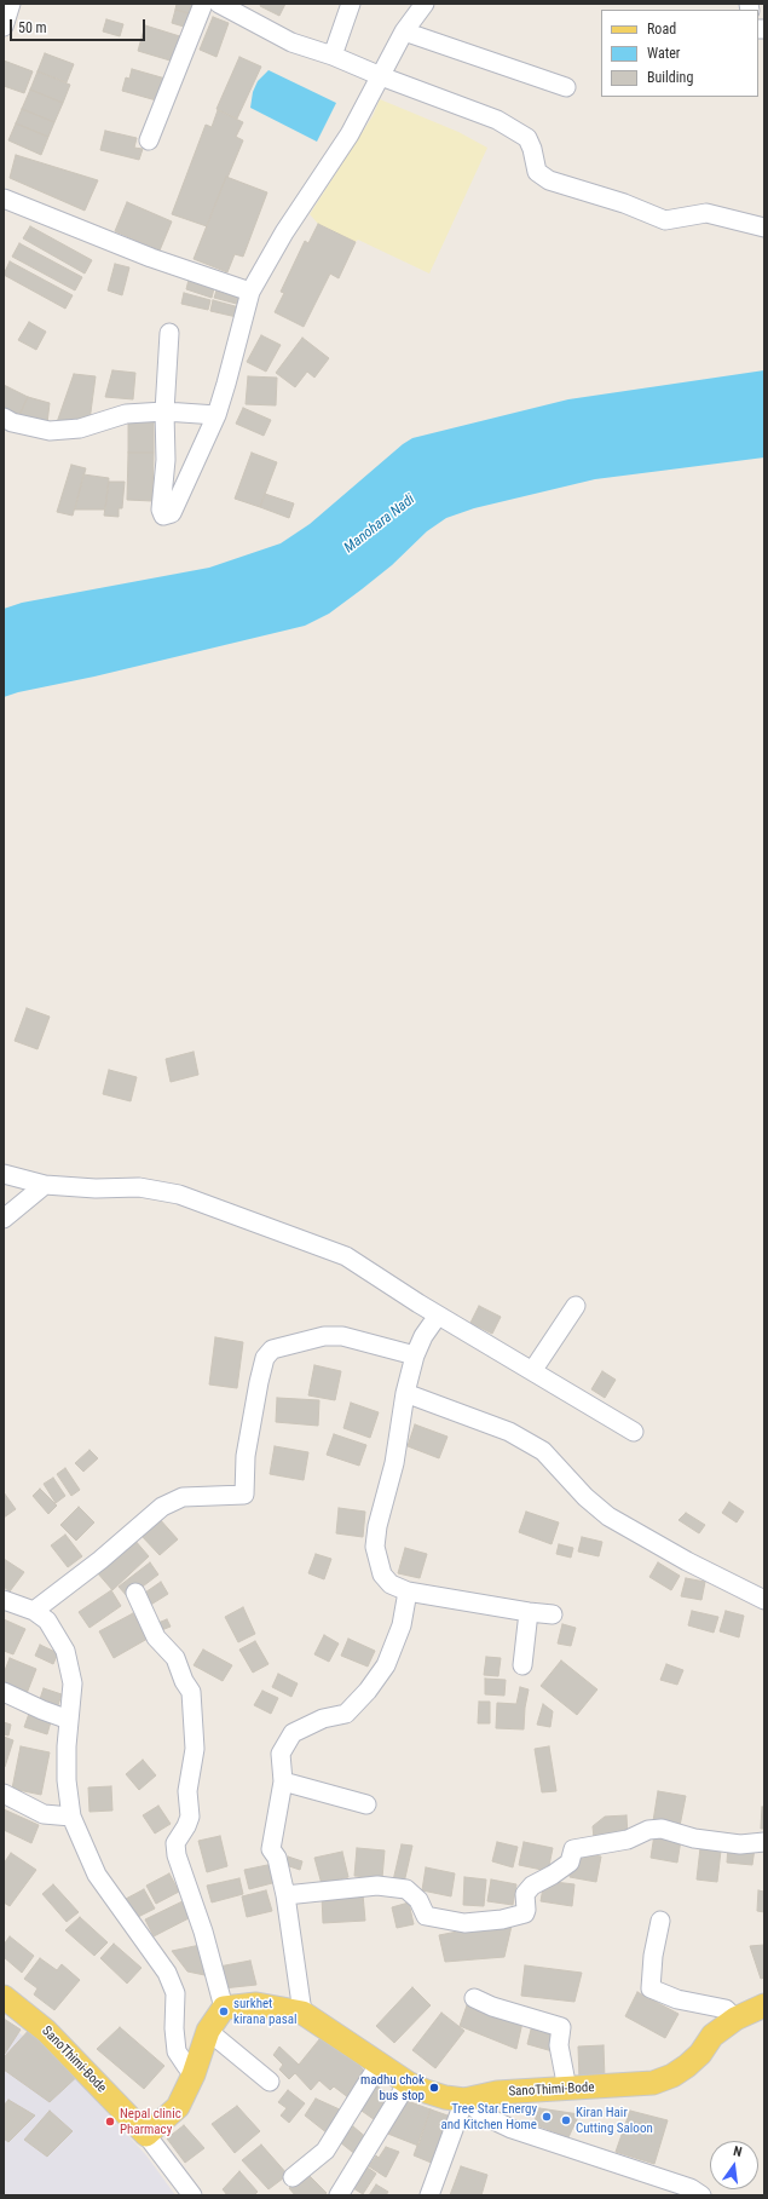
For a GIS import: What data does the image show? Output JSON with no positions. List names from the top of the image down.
{
  "streets": {
    "main road": ["SanoThimi-Bode"]
  },
  "water": ["Manohara Nadi"],
  "places": [
    "surkhet kirana pasal",
    "madhu chok bus stop",
    "Tree Star Energy and Kitchen Home",
    "Kiran Hair Cutting Saloon",
    "Nepal clinic Pharmacy"
  ],
  "legend": ["Road", "Water", "Building"],
  "scale_bar": "50 m",
  "north": "top"
}
